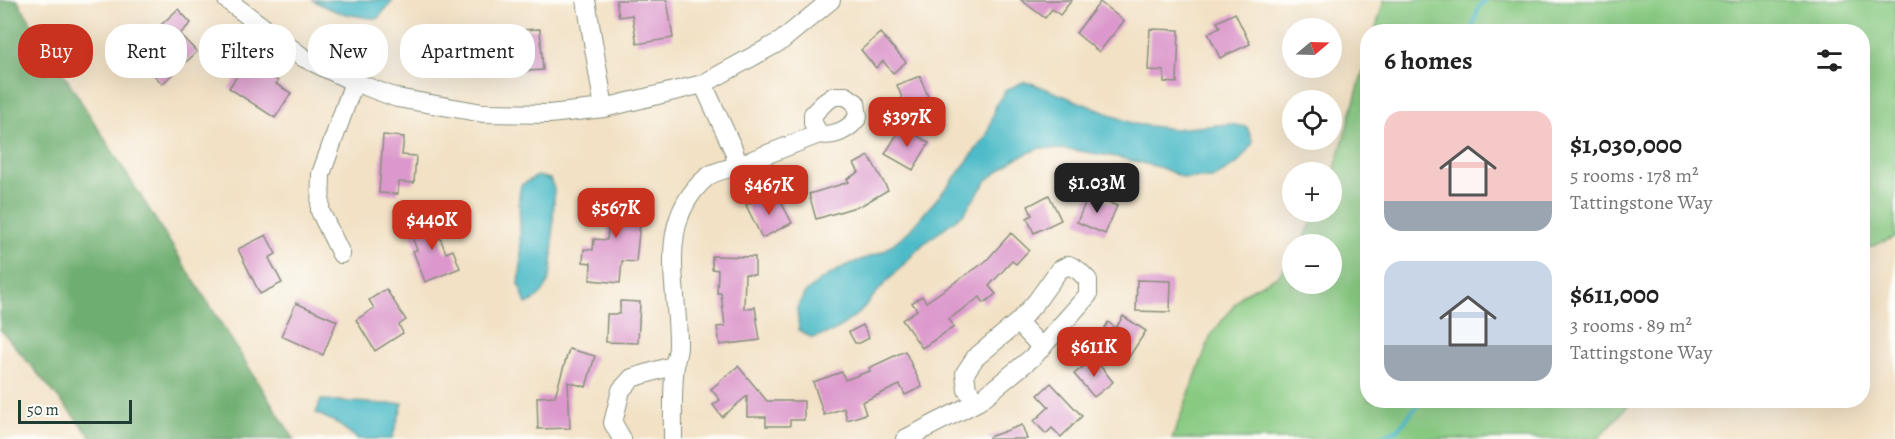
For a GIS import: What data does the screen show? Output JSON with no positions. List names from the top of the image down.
{
  "scale_bar": "50 m",
  "north": "right",
  "page": {
    "map_buttons": ["+", "−"],
    "chip": [
      "Buy",
      "Rent",
      "Filters",
      "New",
      "Apartment"
    ],
    "heading": "6 homes",
    "list": [
      {
        "name": "$1,030,000",
        "note": "5 rooms · 178 m² · Tattingstone Way"
      },
      {
        "name": "$611,000",
        "note": "3 rooms · 89 m² · Tattingstone Way"
      }
    ],
    "price": [
      "$397K",
      "$1.03M",
      "$467K",
      "$567K",
      "$440K",
      "$611K"
    ],
    "scale": "50 m"
  }
}
